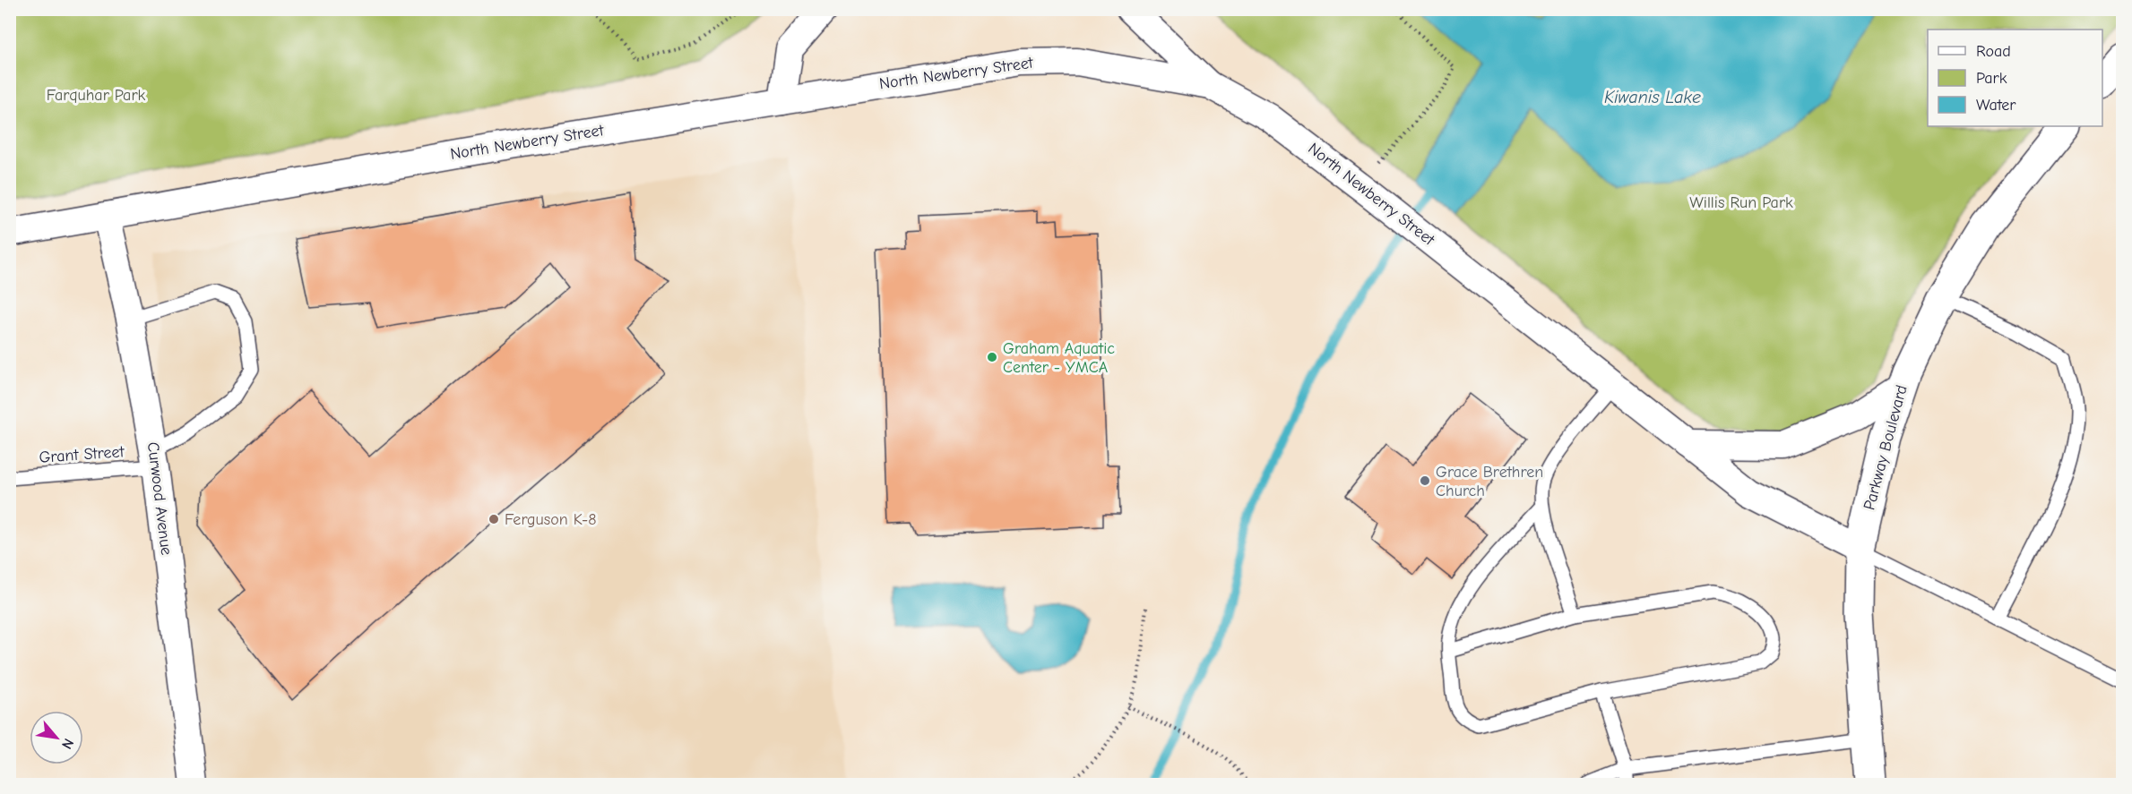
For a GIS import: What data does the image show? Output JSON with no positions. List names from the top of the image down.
{
  "streets": {
    "street": ["North Newberry Street", "Parkway Boulevard", "Curwood Avenue"],
    "lane": ["Grant Street"]
  },
  "crossings": [
    ["North Newberry Street", "Parkway Boulevard"],
    ["North Newberry Street", "Curwood Avenue"],
    ["Grant Street", "Curwood Avenue"]
  ],
  "water": ["Kiwanis Lake"],
  "parks": ["Farquhar Park", "Willis Run Park"],
  "places": ["Graham Aquatic Center - YMCA", "Grace Brethren Church", "Ferguson K-8"],
  "legend": ["Road", "Park", "Water"],
  "north": "bottom right"
}
